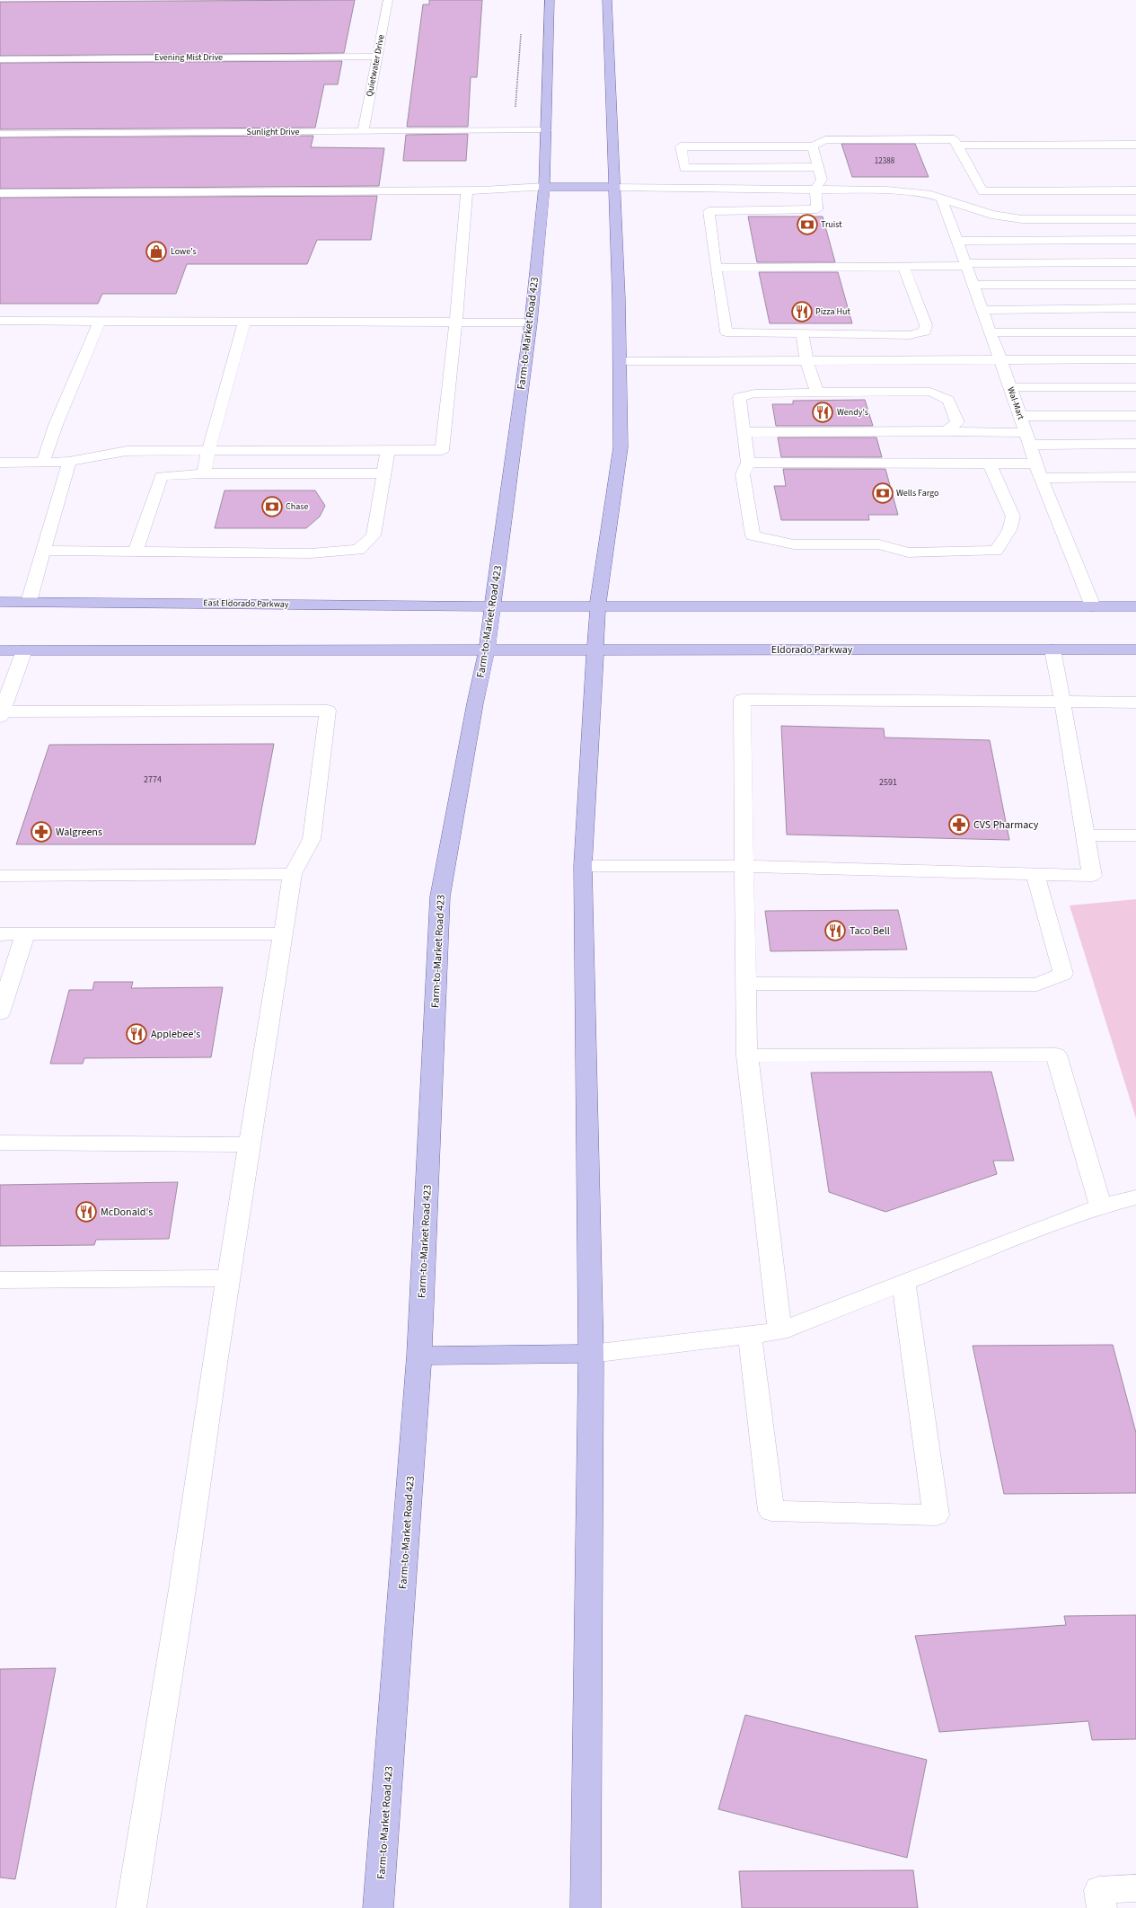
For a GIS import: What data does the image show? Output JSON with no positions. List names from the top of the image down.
{
  "streets": {
    "main road": ["Farm-to-Market Road 423", "East Eldorado Parkway", "Eldorado Parkway"],
    "street": [
      "Evening Mist Drive",
      "Quietwater Drive",
      "Sunlight Drive",
      "Wal-Mart"
    ]
  },
  "crossings": [
    ["Evening Mist Drive", "Quietwater Drive"],
    ["Quietwater Drive", "Sunlight Drive"],
    ["Sunlight Drive", "Farm-to-Market Road 423"],
    ["Farm-to-Market Road 423", "East Eldorado Parkway"],
    ["Farm-to-Market Road 423", "Eldorado Parkway"]
  ],
  "places": {
    "bank": ["Truist", "Wells Fargo", "Chase"],
    "shop": ["Lowe's"],
    "restaurant": [
      "Pizza Hut",
      "Wendy's",
      "Taco Bell",
      "Applebee's",
      "McDonald's"
    ],
    "pharmacy": ["CVS Pharmacy", "Walgreens"]
  },
  "house_numbers": ["12388", "2774", "2591"]
}
